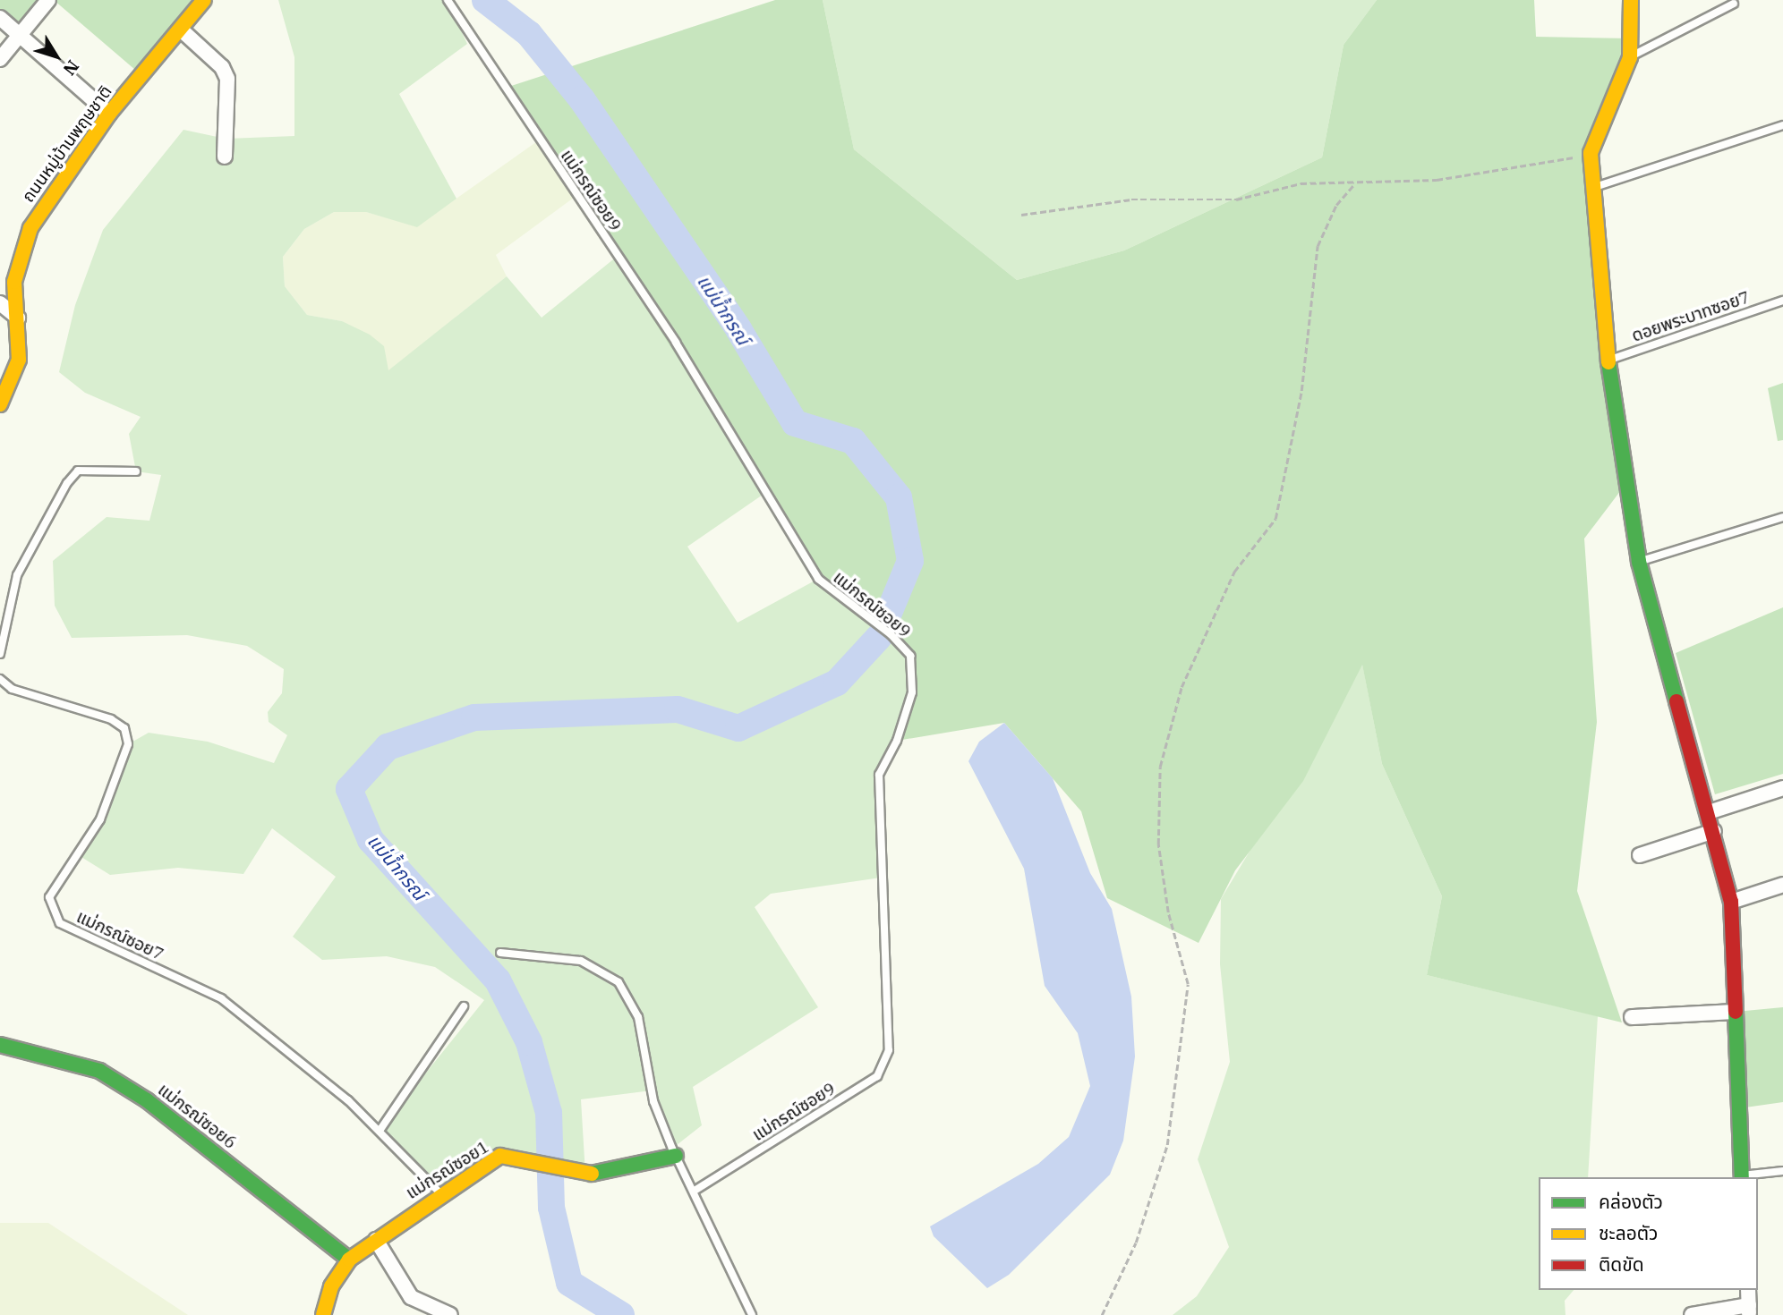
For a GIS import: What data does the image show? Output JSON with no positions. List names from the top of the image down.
{
  "streets": {
    "street": ["ถนนหมู่บ้านพฤษชาติ", "แม่กรณ์ซอย6", "แม่กรณ์ซอย1"],
    "lane": ["แม่กรณ์ซอย9", "ดอยพระบาทซอย7", "แม่กรณ์ซอย7"]
  },
  "crossings": [
    ["แม่กรณ์ซอย7", "แม่กรณ์ซอย1"],
    ["แม่กรณ์ซอย6", "แม่กรณ์ซอย1"]
  ],
  "water": ["แม่น้ำกรณ์"],
  "legend": ["คล่องตัว", "ชะลอตัว", "ติดขัด"],
  "north": "bottom right"
}
